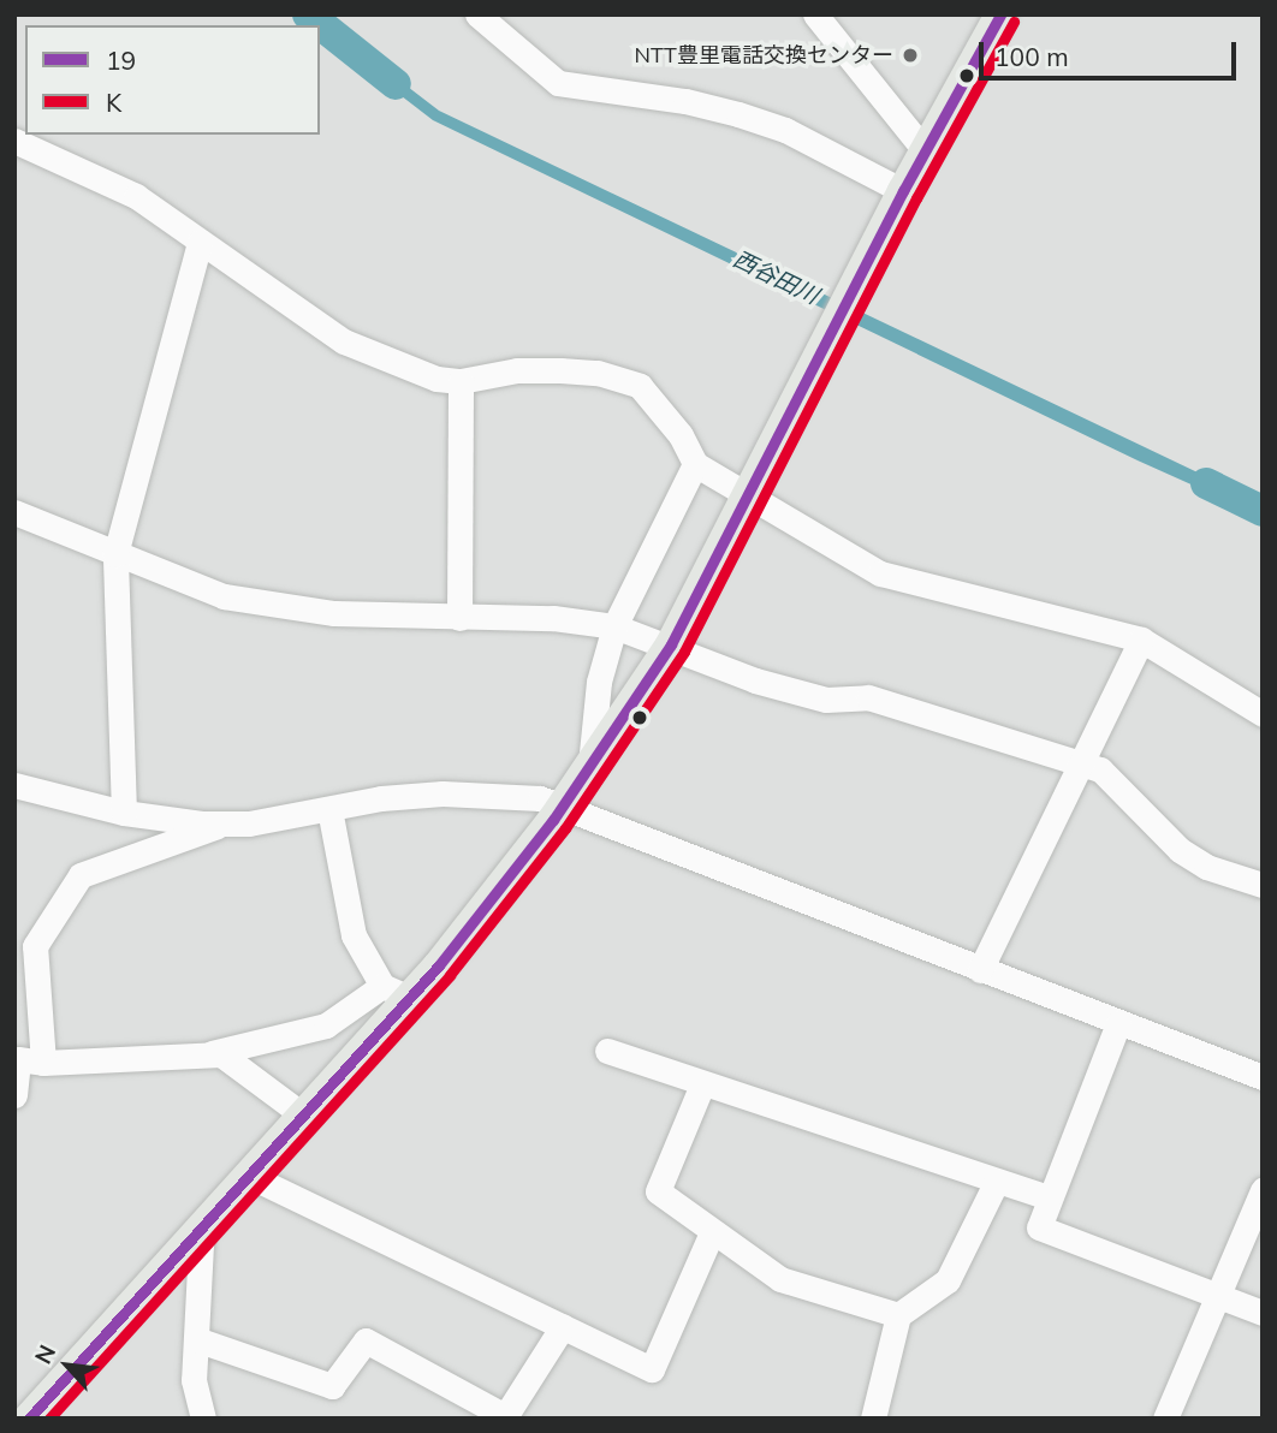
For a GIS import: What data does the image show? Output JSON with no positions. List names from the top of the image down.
{
  "water": ["西谷田川"],
  "places": ["NTT豊里電話交換センター"],
  "lines": ["transit line 19", "transit line K"],
  "legend": ["19", "K"],
  "scale_bar": "100 m",
  "north": "top left"
}
